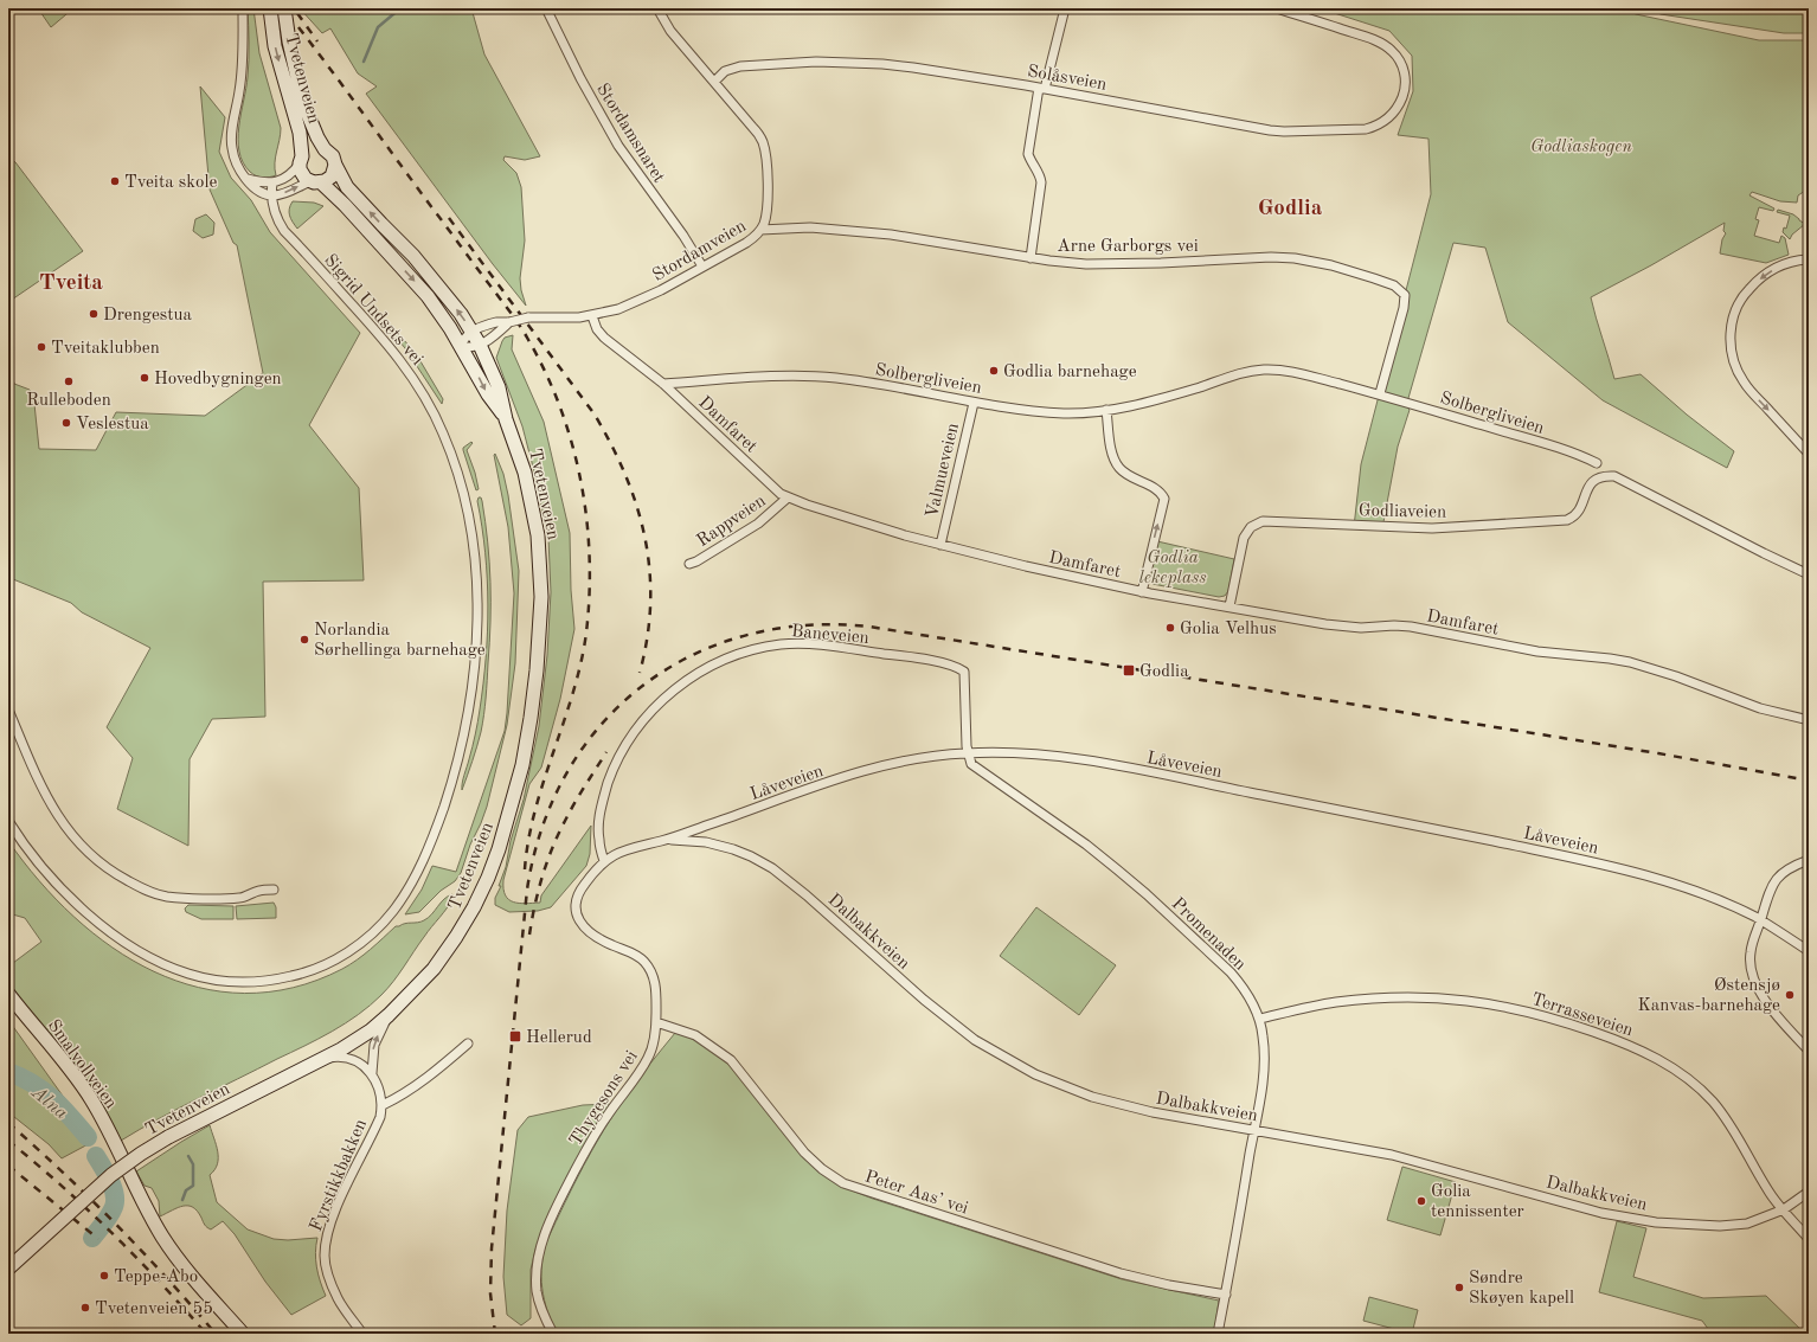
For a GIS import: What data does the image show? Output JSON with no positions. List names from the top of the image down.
{
  "streets": {
    "main road": ["Tvetenveien", "Smalvollveien"],
    "street": [
      "Solåsveien",
      "Stordamsnaret",
      "Arne Garborgs vei",
      "Stordamveien",
      "Sigrid Undsets vei",
      "Solbergliveien",
      "Damfaret",
      "Valmueveien",
      "Godliaveien",
      "Rappveien",
      "Baneveien",
      "Låveveien",
      "Dalbakkveien",
      "Promenaden",
      "Terrasseveien",
      "Thygesons vei",
      "Fyrstikkbakken",
      "Peter Aas’ vei"
    ]
  },
  "crossings": [
    ["Solåsveien", "Stordamveien"],
    ["Tvetenveien", "Stordamveien"],
    ["Tvetenveien", "Fyrstikkbakken"],
    ["Stordamsnaret", "Stordamveien"],
    ["Arne Garborgs vei", "Stordamveien"],
    ["Arne Garborgs vei", "Solbergliveien"],
    ["Stordamveien", "Damfaret"],
    ["Solbergliveien", "Damfaret"],
    ["Solbergliveien", "Valmueveien"],
    ["Damfaret", "Valmueveien"],
    ["Damfaret", "Godliaveien"],
    ["Damfaret", "Rappveien"],
    ["Baneveien", "Låveveien"],
    ["Baneveien", "Promenaden"],
    ["Låveveien", "Dalbakkveien"],
    ["Låveveien", "Promenaden"],
    ["Låveveien", "Thygesons vei"],
    ["Dalbakkveien", "Promenaden"],
    ["Dalbakkveien", "Terrasseveien"],
    ["Promenaden", "Terrasseveien"],
    ["Promenaden", "Peter Aas’ vei"],
    ["Thygesons vei", "Peter Aas’ vei"]
  ],
  "districts": ["Godlia", "Tveita"],
  "water": ["Alna"],
  "parks": ["Godliaskogen", "Godlia lekeplass"],
  "places": {
    "other": [
      "Tveita skole",
      "Drengestua",
      "Tveitaklubben",
      "Godlia barnehage",
      "Hovedbygningen",
      "Rulleboden",
      "Veslestua",
      "Golia Velhus",
      "Norlandia Sørhellinga barnehage",
      "Østensjø Kanvas-barnehage",
      "Golia tennissenter",
      "Teppe-Abo",
      "Søndre Skøyen kapell",
      "Tvetenveien 55"
    ],
    "transit": ["Godlia", "Hellerud"]
  }
}
